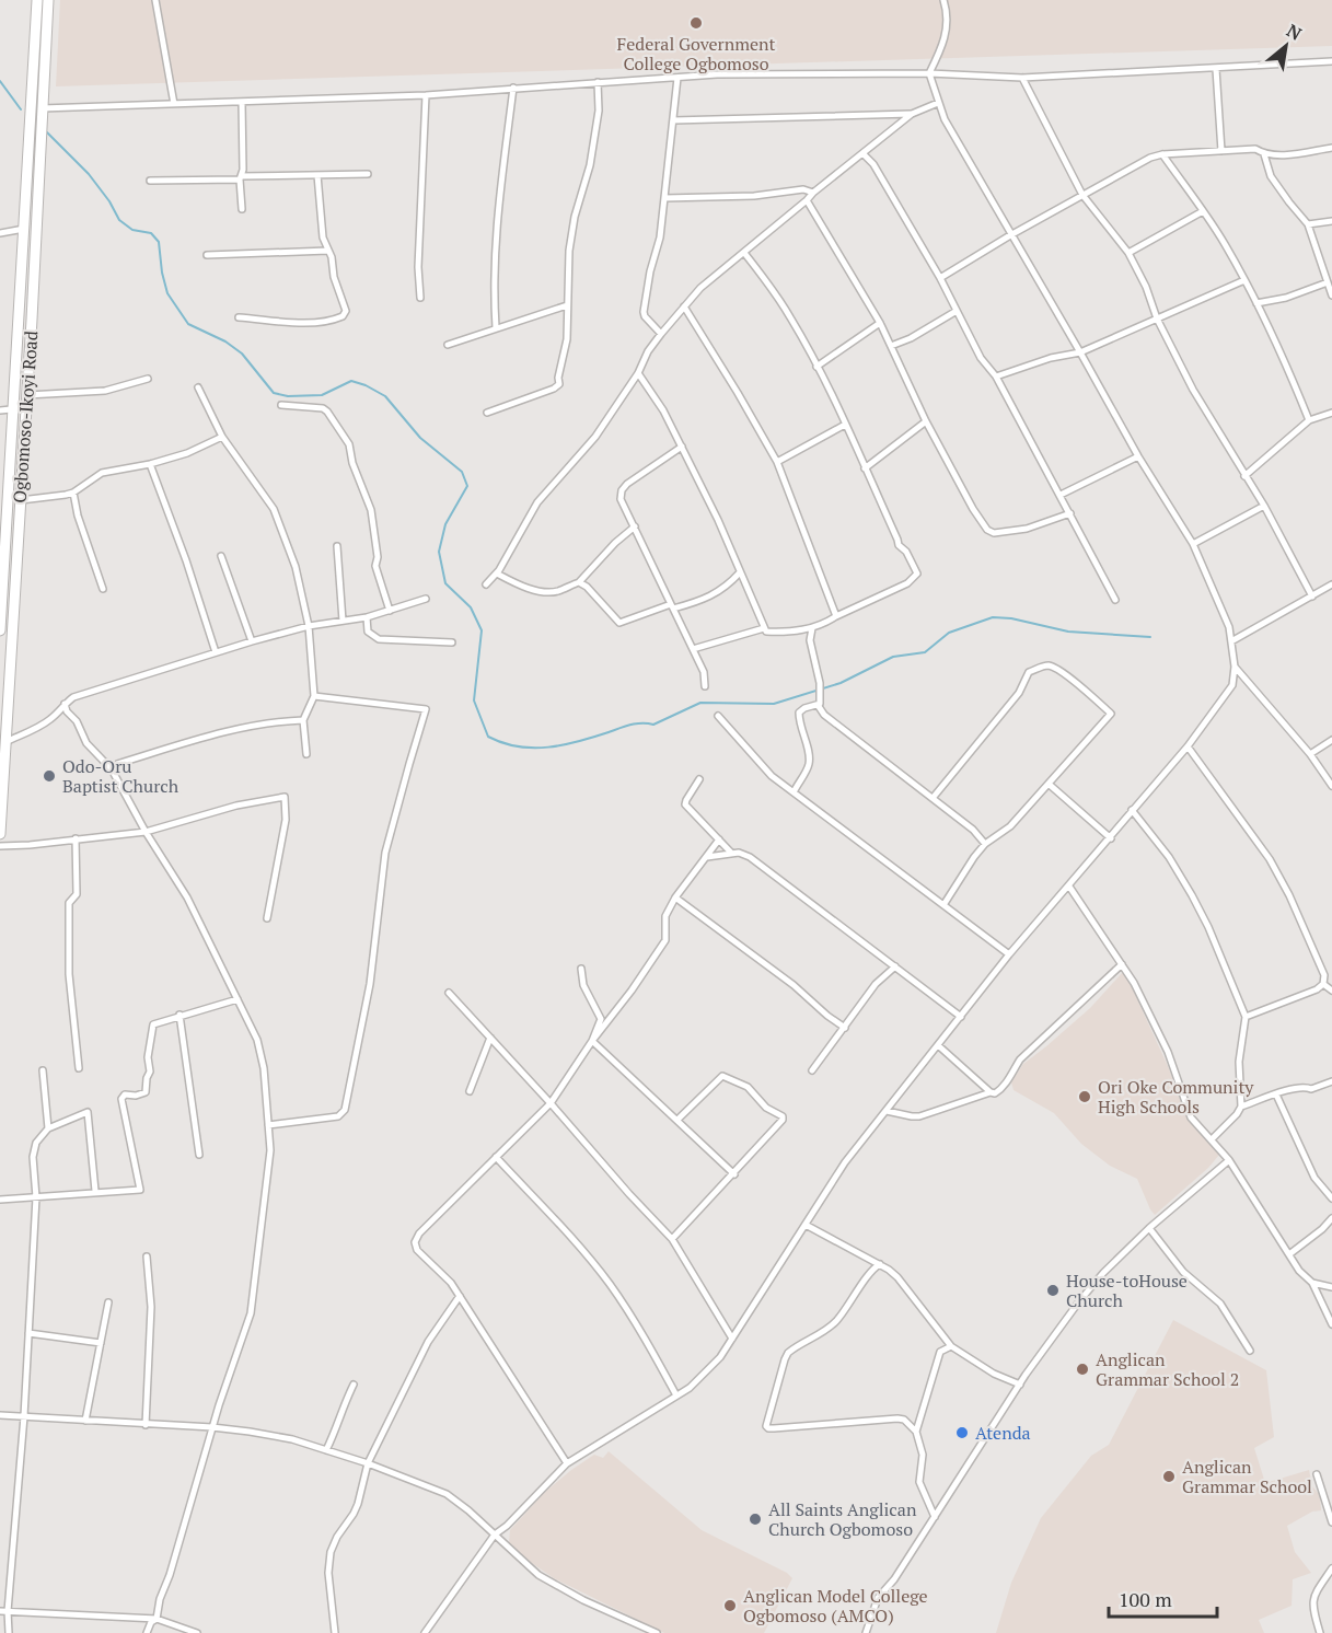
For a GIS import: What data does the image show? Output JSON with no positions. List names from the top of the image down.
{
  "streets": {
    "main road": ["Ogbomoso-Ikoyi Road"]
  },
  "places": [
    "Federal Government College Ogbomoso",
    "Odo-Oru Baptist Church",
    "Ori Oke Community High Schools",
    "House-toHouse Church",
    "Anglican Grammar School 2",
    "Atenda",
    "Anglican Grammar School",
    "All Saints Anglican Church Ogbomoso",
    "Anglican Model College Ogbomoso (AMCO)"
  ],
  "scale_bar": "100 m",
  "north": "top right"
}
